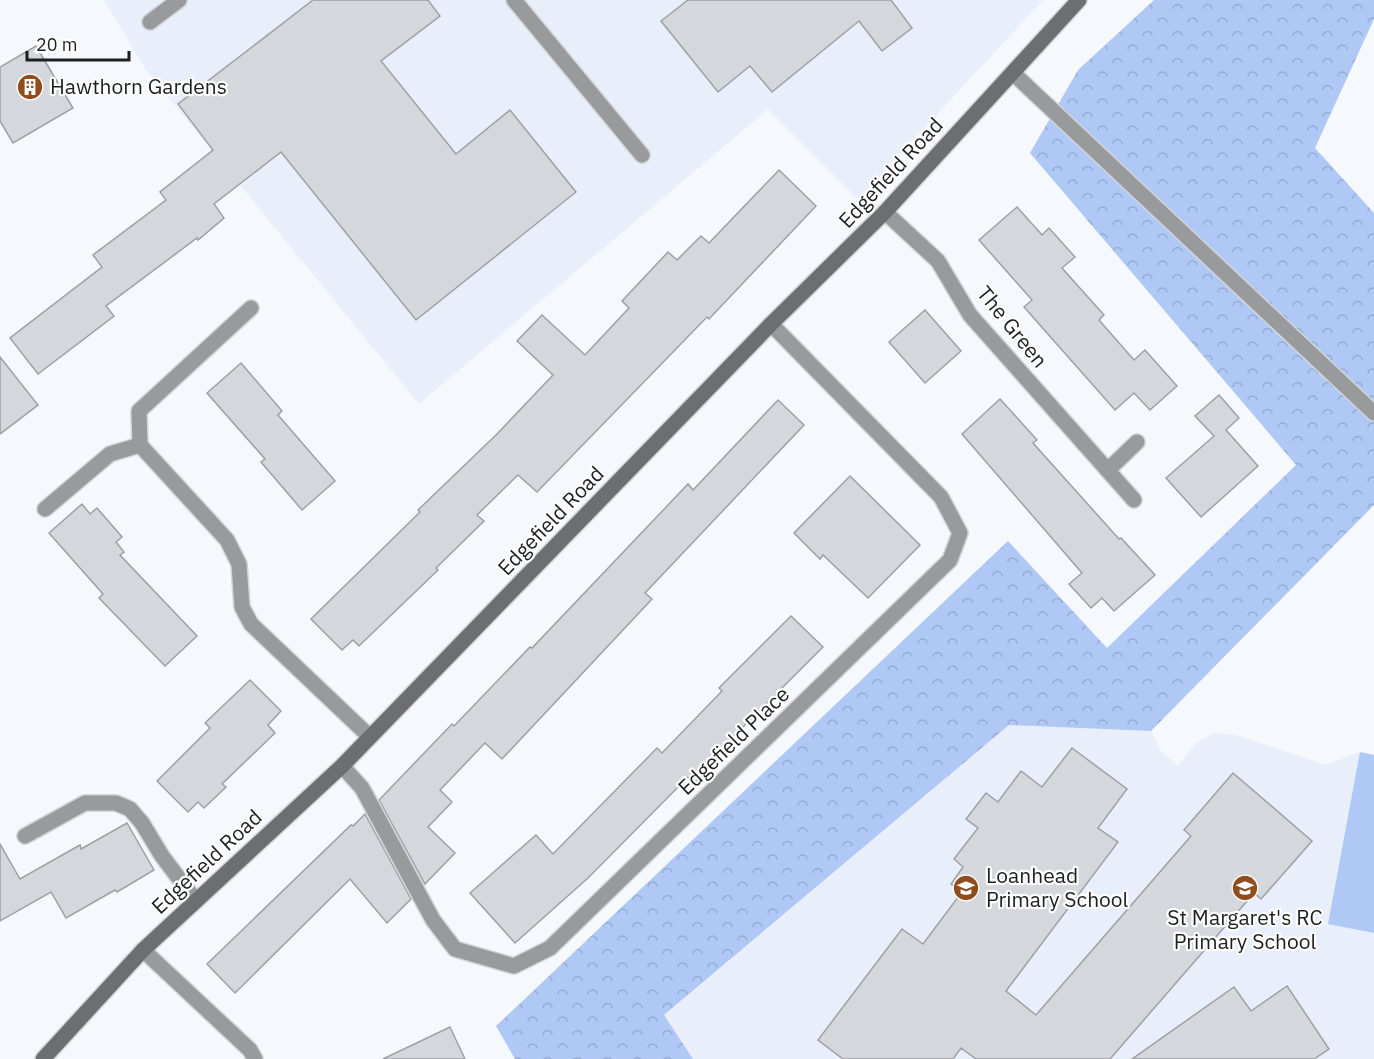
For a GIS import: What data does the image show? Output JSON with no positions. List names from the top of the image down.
{
  "streets": {
    "street": ["Edgefield Road", "The Green", "Edgefield Place"]
  },
  "crossings": [
    ["Edgefield Road", "The Green"],
    ["Edgefield Road", "Edgefield Place"]
  ],
  "places": {
    "building": ["Hawthorn Gardens"],
    "school or university": ["Loanhead Primary School", "St Margaret's RC Primary School"]
  },
  "scale_bar": "20 m"
}
